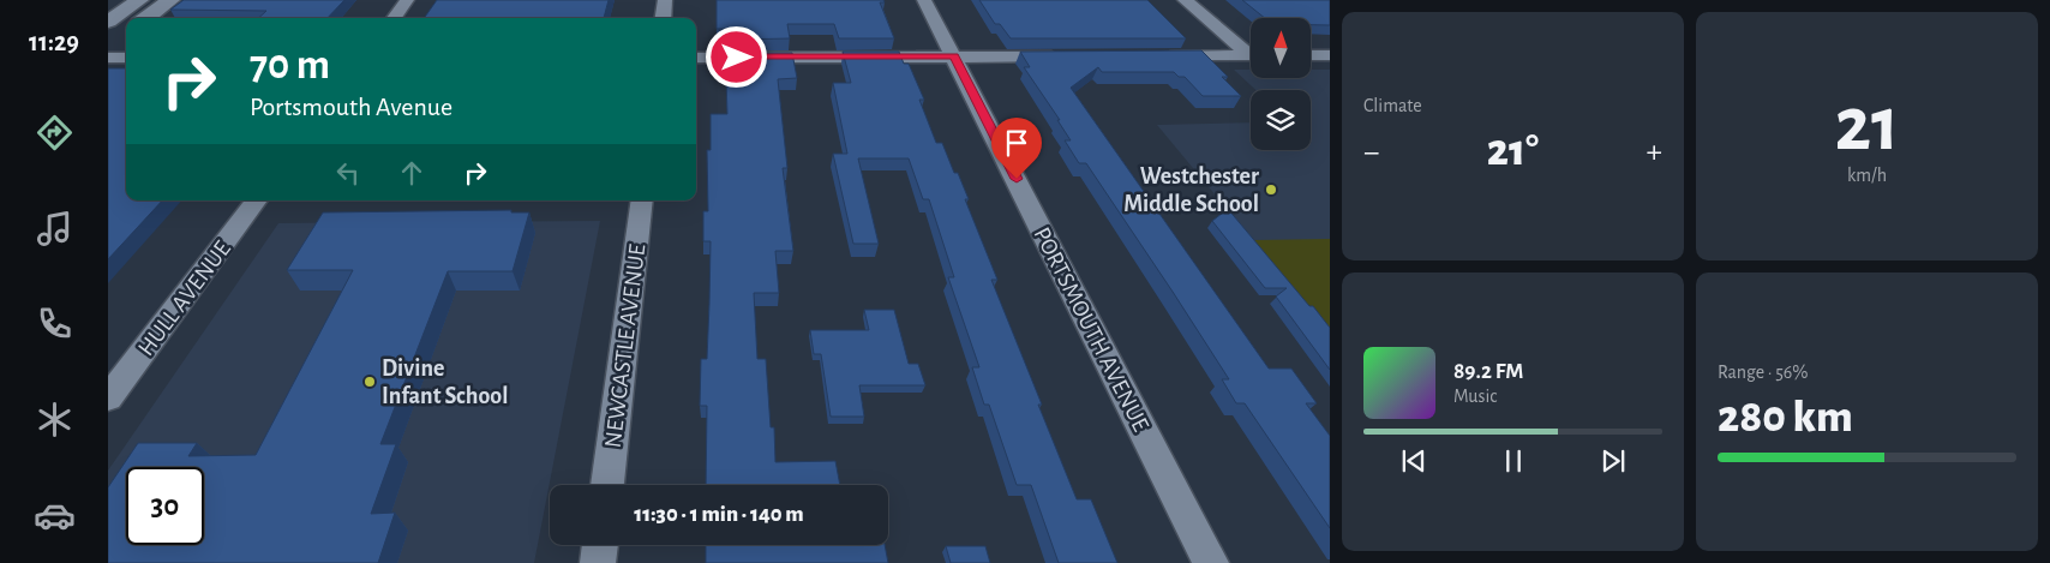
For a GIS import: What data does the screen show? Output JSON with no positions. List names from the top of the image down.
{
  "streets": {
    "street": ["HULL AVENUE", "PORTSMOUTH AVENUE", "NEWCASTLE AVENUE"]
  },
  "places": ["Westchester Middle School", "Divine Infant School"],
  "north": "top",
  "page": {
    "tabs": "11:29",
    "tile": [
      "Climate",
      ["21", "km/h"],
      ["Range · 56%", "280 km"]
    ],
    "turn": ["70 m", "Portsmouth Avenue"],
    "heat": ["−", "21°", "+"],
    "song": ["89.2 FM", "Music"],
    "limit": "30",
    "trip": "11:30 · 1 min · 140 m"
  }
}
